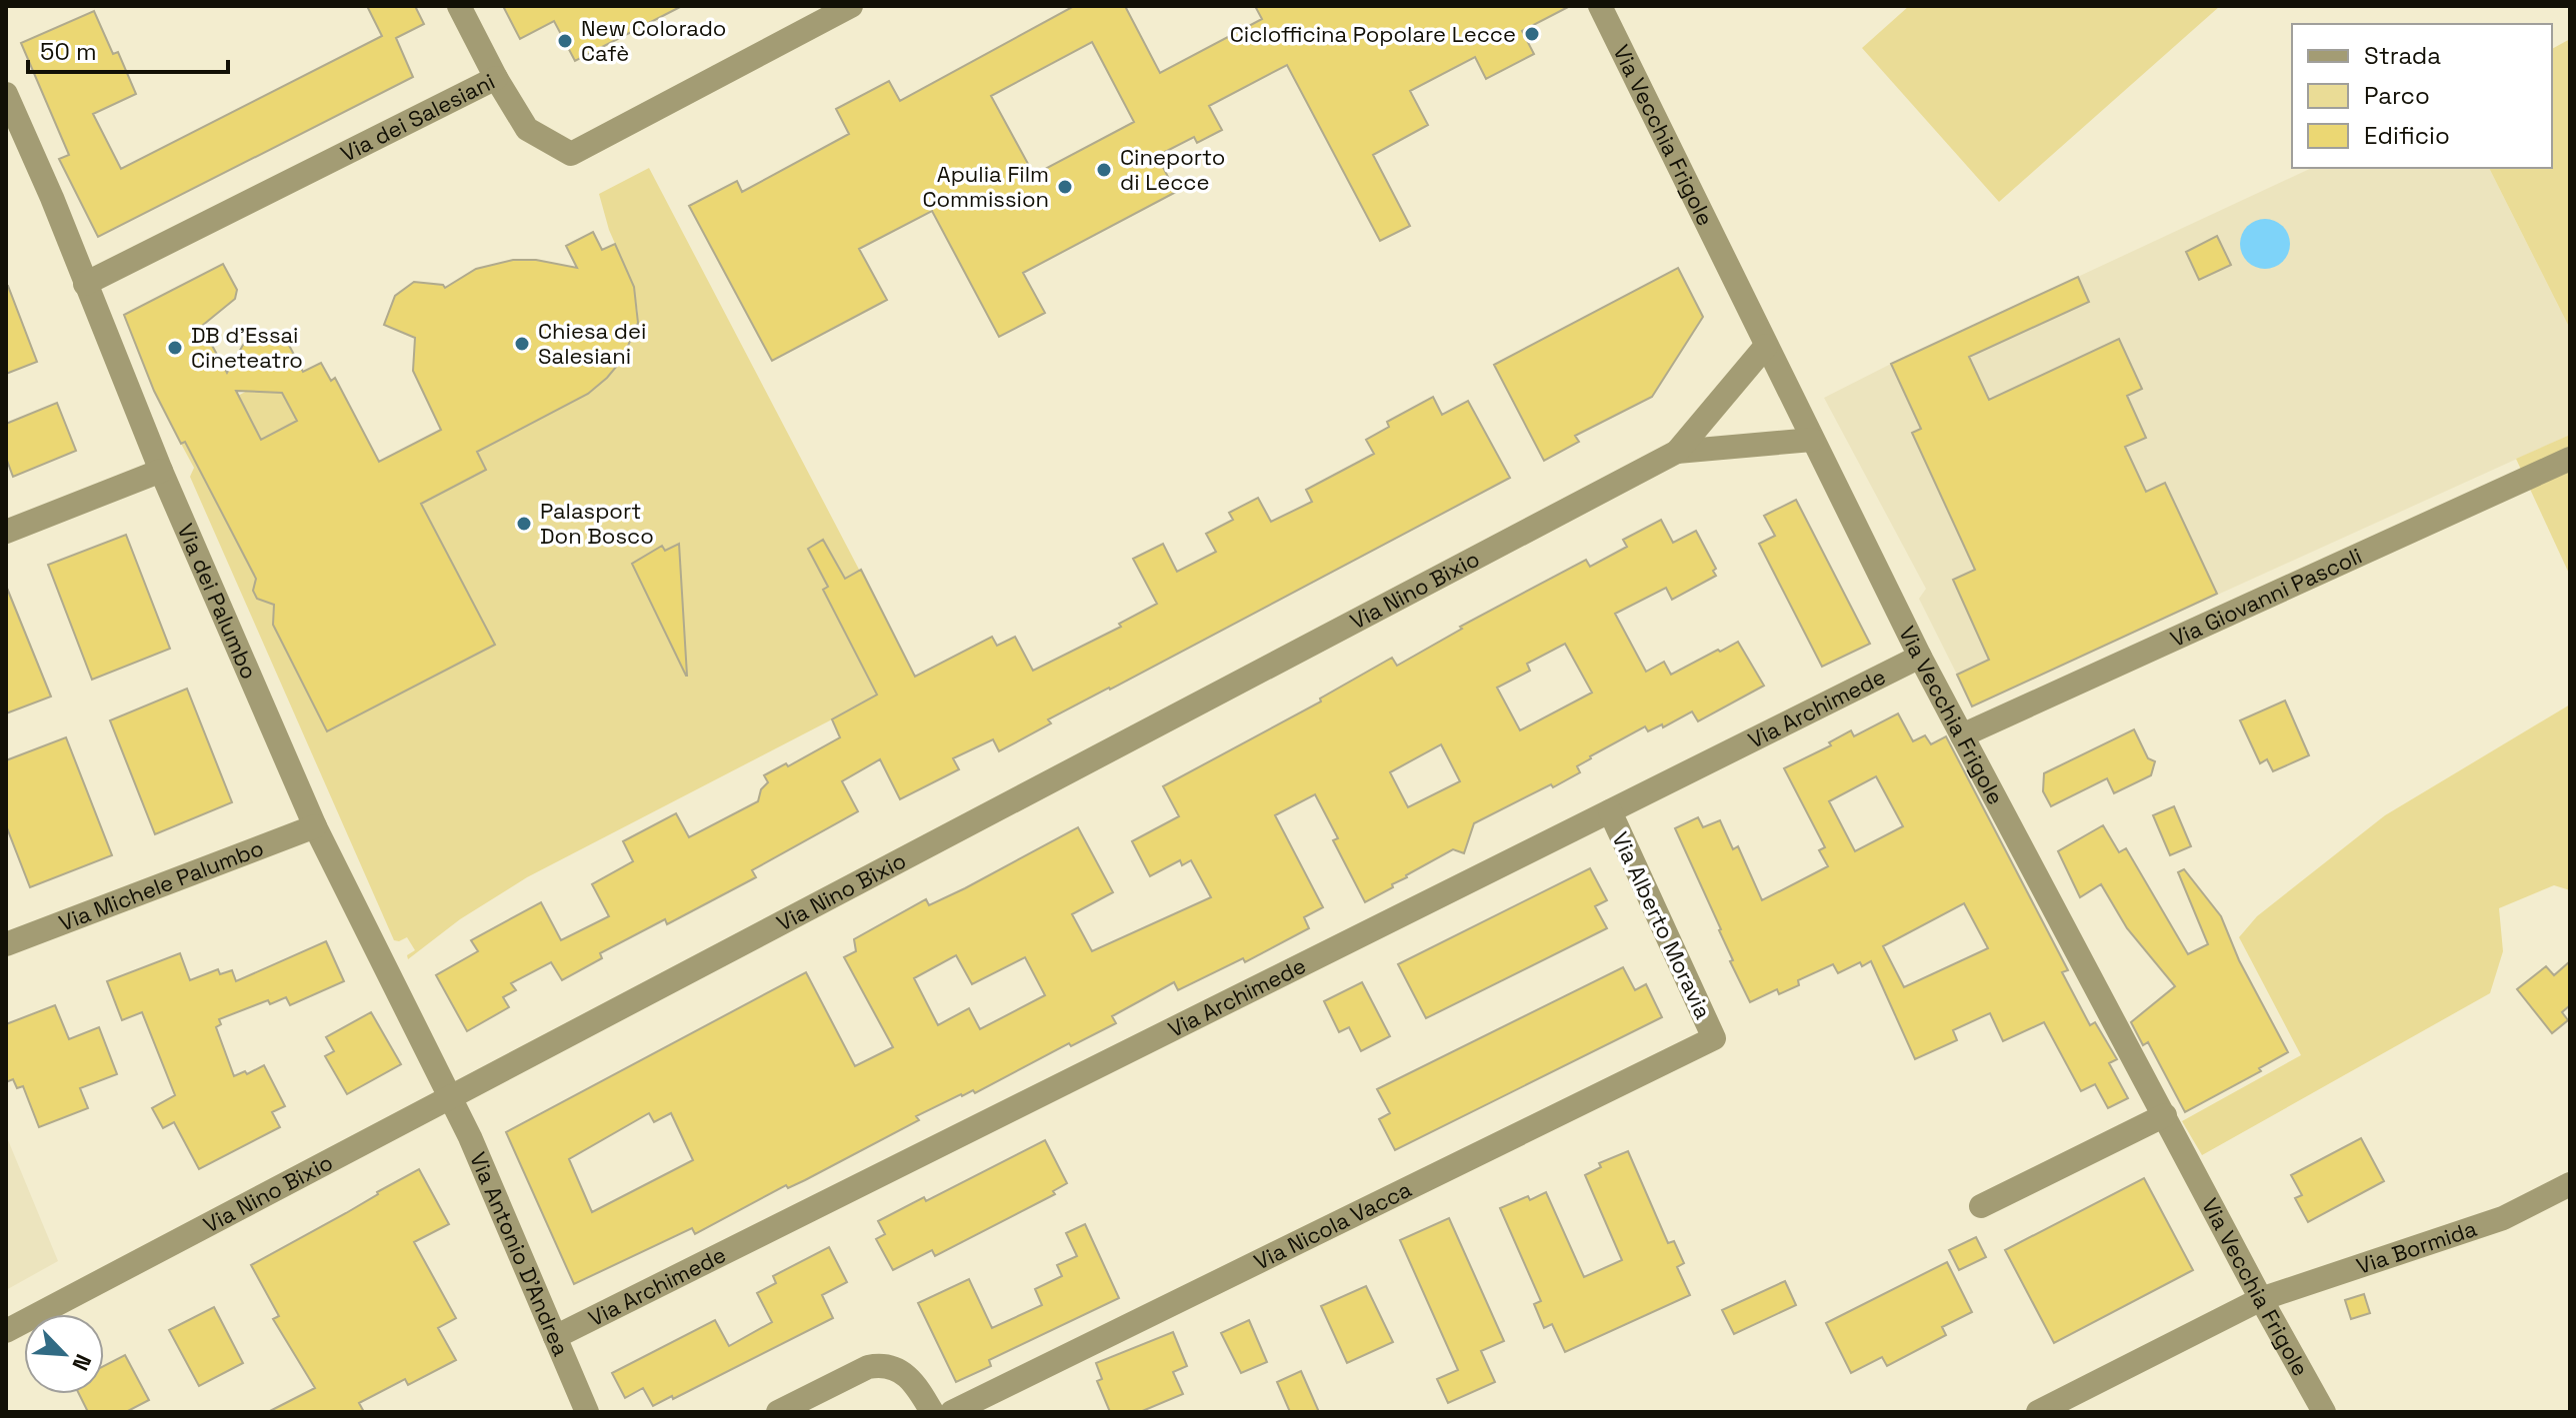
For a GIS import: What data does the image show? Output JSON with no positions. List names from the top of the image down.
{
  "streets": {
    "street": [
      "Via dei Salesiani",
      "Via Vecchia Frigole",
      "Via Nino Bixio",
      "Via Giovanni Pascoli",
      "Via dei Palumbo",
      "Via Archimede",
      "Via Michele Palumbo",
      "Via Alberto Moravia",
      "Via Nicola Vacca",
      "Via Bormida",
      "Via Antonio D'Andrea"
    ]
  },
  "crossings": [
    ["Via dei Salesiani", "Via dei Palumbo"],
    ["Via Vecchia Frigole", "Via Nino Bixio"],
    ["Via Vecchia Frigole", "Via Giovanni Pascoli"],
    ["Via Vecchia Frigole", "Via Archimede"],
    ["Via Vecchia Frigole", "Via Bormida"],
    ["Via Nino Bixio", "Via dei Palumbo"],
    ["Via Nino Bixio", "Via Antonio D'Andrea"],
    ["Via dei Palumbo", "Via Michele Palumbo"],
    ["Via dei Palumbo", "Via Antonio D'Andrea"],
    ["Via Archimede", "Via Alberto Moravia"],
    ["Via Archimede", "Via Antonio D'Andrea"],
    ["Via Alberto Moravia", "Via Nicola Vacca"]
  ],
  "places": [
    "Ciclofficina Popolare Lecce",
    "New Colorado Cafè",
    "Cineporto di Lecce",
    "Apulia Film Commission",
    "Chiesa dei Salesiani",
    "DB d'Essai Cineteatro",
    "Palasport Don Bosco"
  ],
  "legend": ["Strada", "Parco", "Edificio"],
  "scale_bar": "50 m",
  "north": "bottom right"
}
